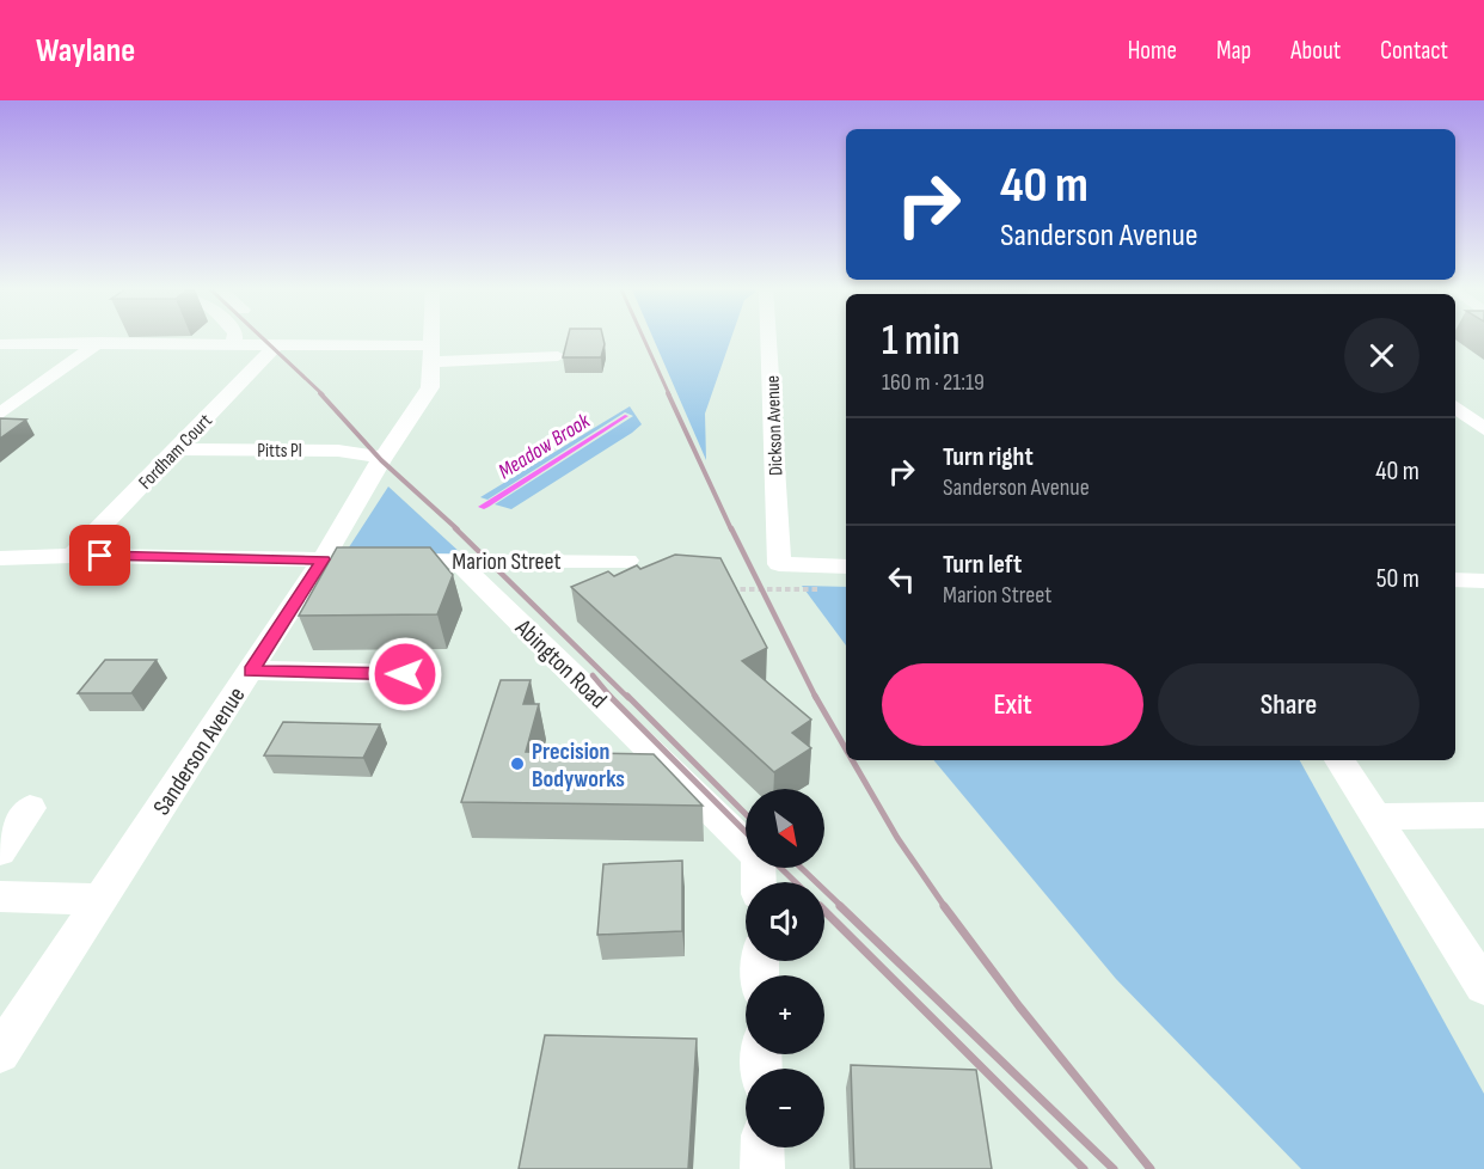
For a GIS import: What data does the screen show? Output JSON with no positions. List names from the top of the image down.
{
  "streets": {
    "street": [
      "Dickson Avenue",
      "Pitts Pl",
      "Fordham Court",
      "Marion Street",
      "Abington Road",
      "Sanderson Avenue"
    ]
  },
  "crossings": [
    ["Pitts Pl", "Fordham Court"],
    ["Pitts Pl", "Sanderson Avenue"],
    ["Fordham Court", "Marion Street"],
    ["Marion Street", "Abington Road"],
    ["Marion Street", "Sanderson Avenue"]
  ],
  "water": ["Meadow Brook"],
  "places": ["Precision Bodyworks"],
  "north": "bottom right",
  "page": {
    "header": "Waylane",
    "nav": [
      "Home",
      "Map",
      "About",
      "Contact"
    ],
    "turn": ["40 m", "Sanderson Avenue"],
    "heading": ["1 min", "160 m · 21:19"],
    "list": [
      {
        "name": "Turn right",
        "note": "Sanderson Avenue",
        "value": "40 m"
      },
      {
        "name": "Turn left",
        "note": "Marion Street",
        "value": "50 m"
      }
    ],
    "buttons": ["Exit", "Share"],
    "map_buttons": ["+", "−"]
  }
}
